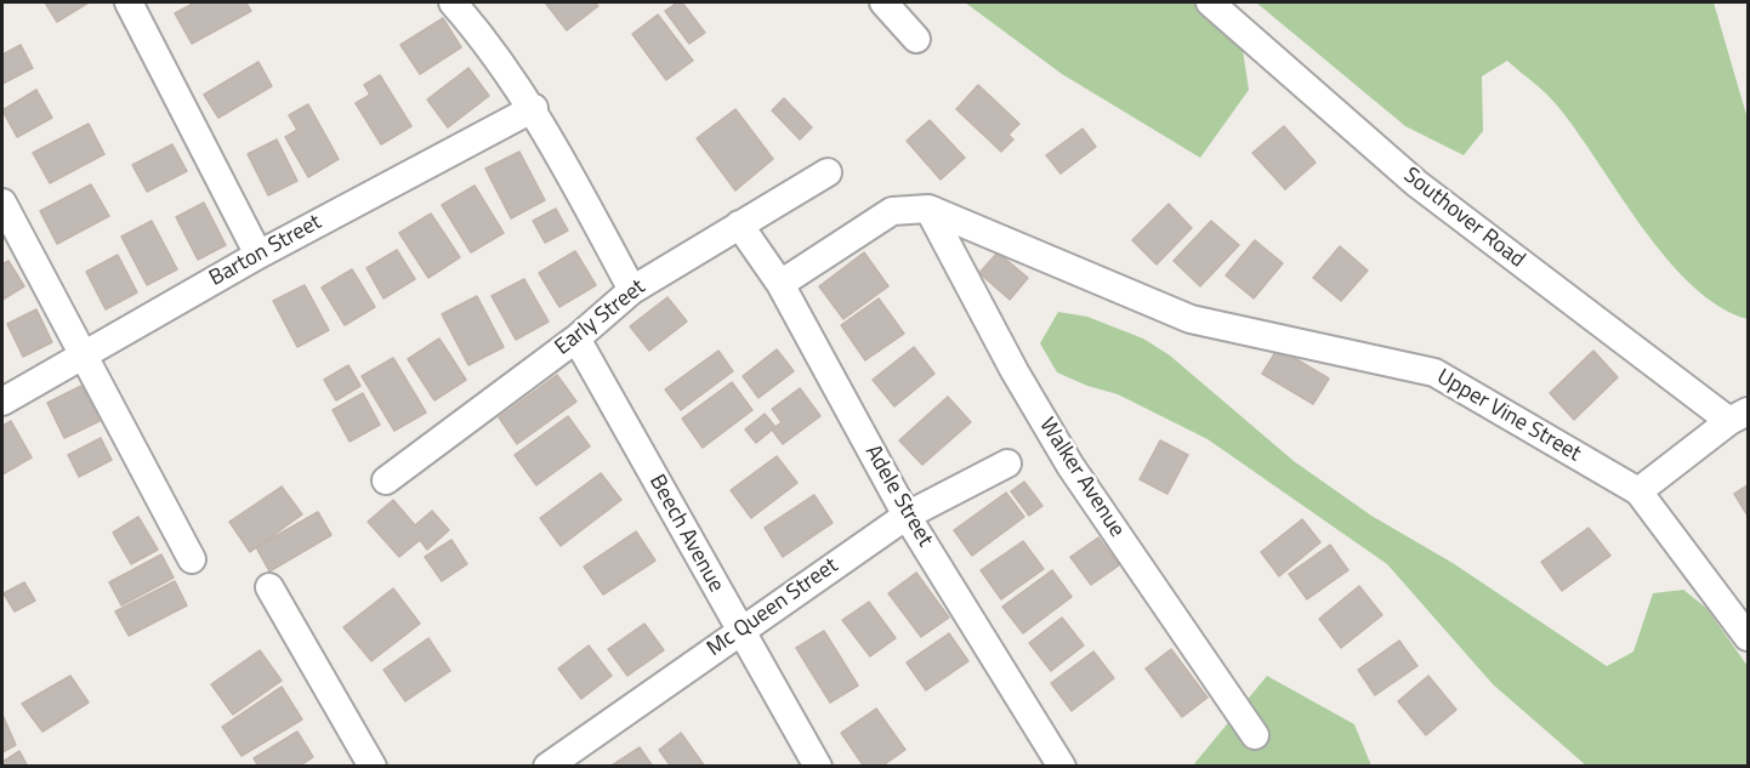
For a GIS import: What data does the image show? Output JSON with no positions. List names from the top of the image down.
{
  "streets": {
    "street": [
      "Southover Road",
      "Barton Street",
      "Early Street",
      "Upper Vine Street",
      "Walker Avenue",
      "Adele Street",
      "Beech Avenue",
      "Mc Queen Street"
    ]
  },
  "crossings": [
    ["Early Street", "Adele Street"],
    ["Early Street", "Beech Avenue"],
    ["Upper Vine Street", "Walker Avenue"],
    ["Adele Street", "Mc Queen Street"],
    ["Beech Avenue", "Mc Queen Street"]
  ]
}
